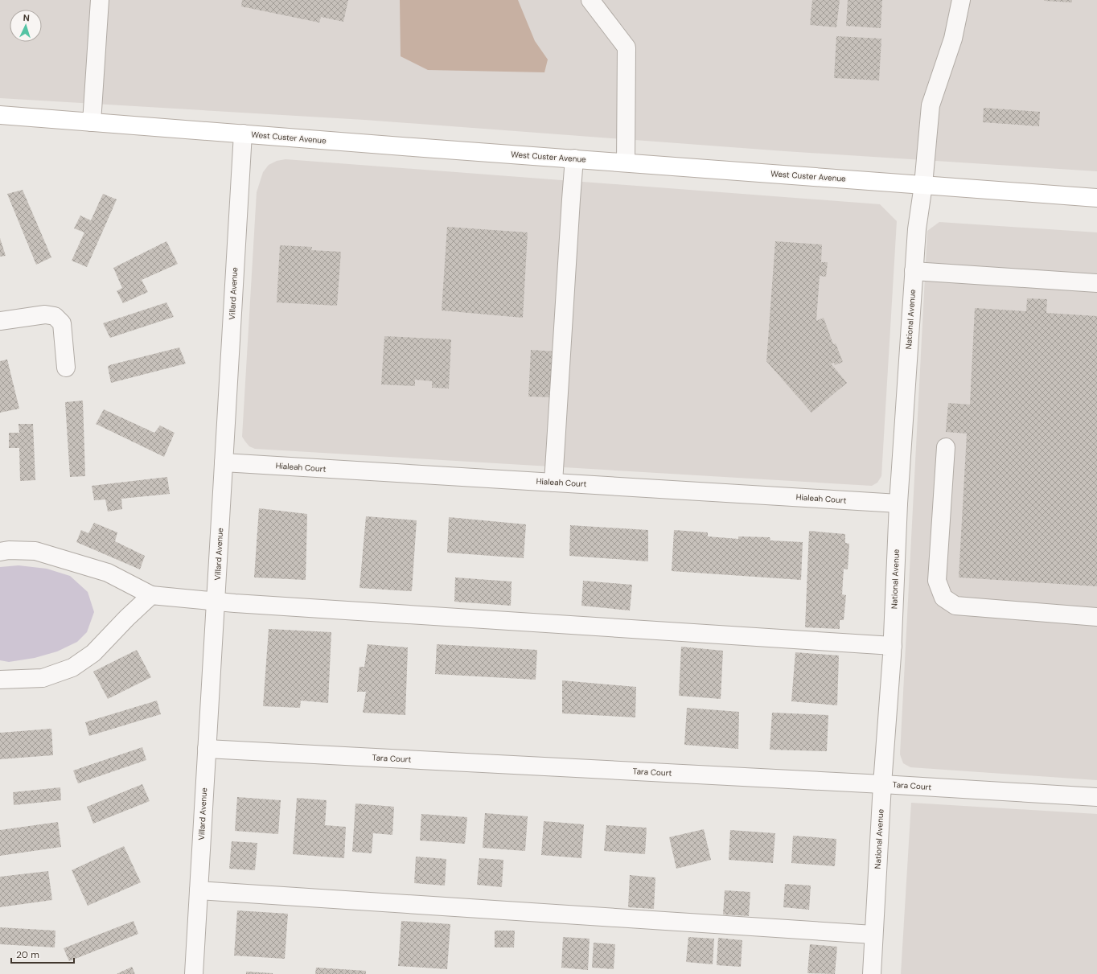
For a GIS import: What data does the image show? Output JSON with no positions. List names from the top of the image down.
{
  "streets": {
    "main road": ["West Custer Avenue"],
    "street": [
      "Villard Avenue",
      "National Avenue",
      "Hialeah Court",
      "Tara Court"
    ]
  },
  "crossings": [
    ["West Custer Avenue", "Villard Avenue"],
    ["West Custer Avenue", "National Avenue"],
    ["Villard Avenue", "Hialeah Court"],
    ["Villard Avenue", "Tara Court"],
    ["National Avenue", "Hialeah Court"],
    ["National Avenue", "Tara Court"]
  ],
  "scale_bar": "20 m",
  "north": "top"
}
